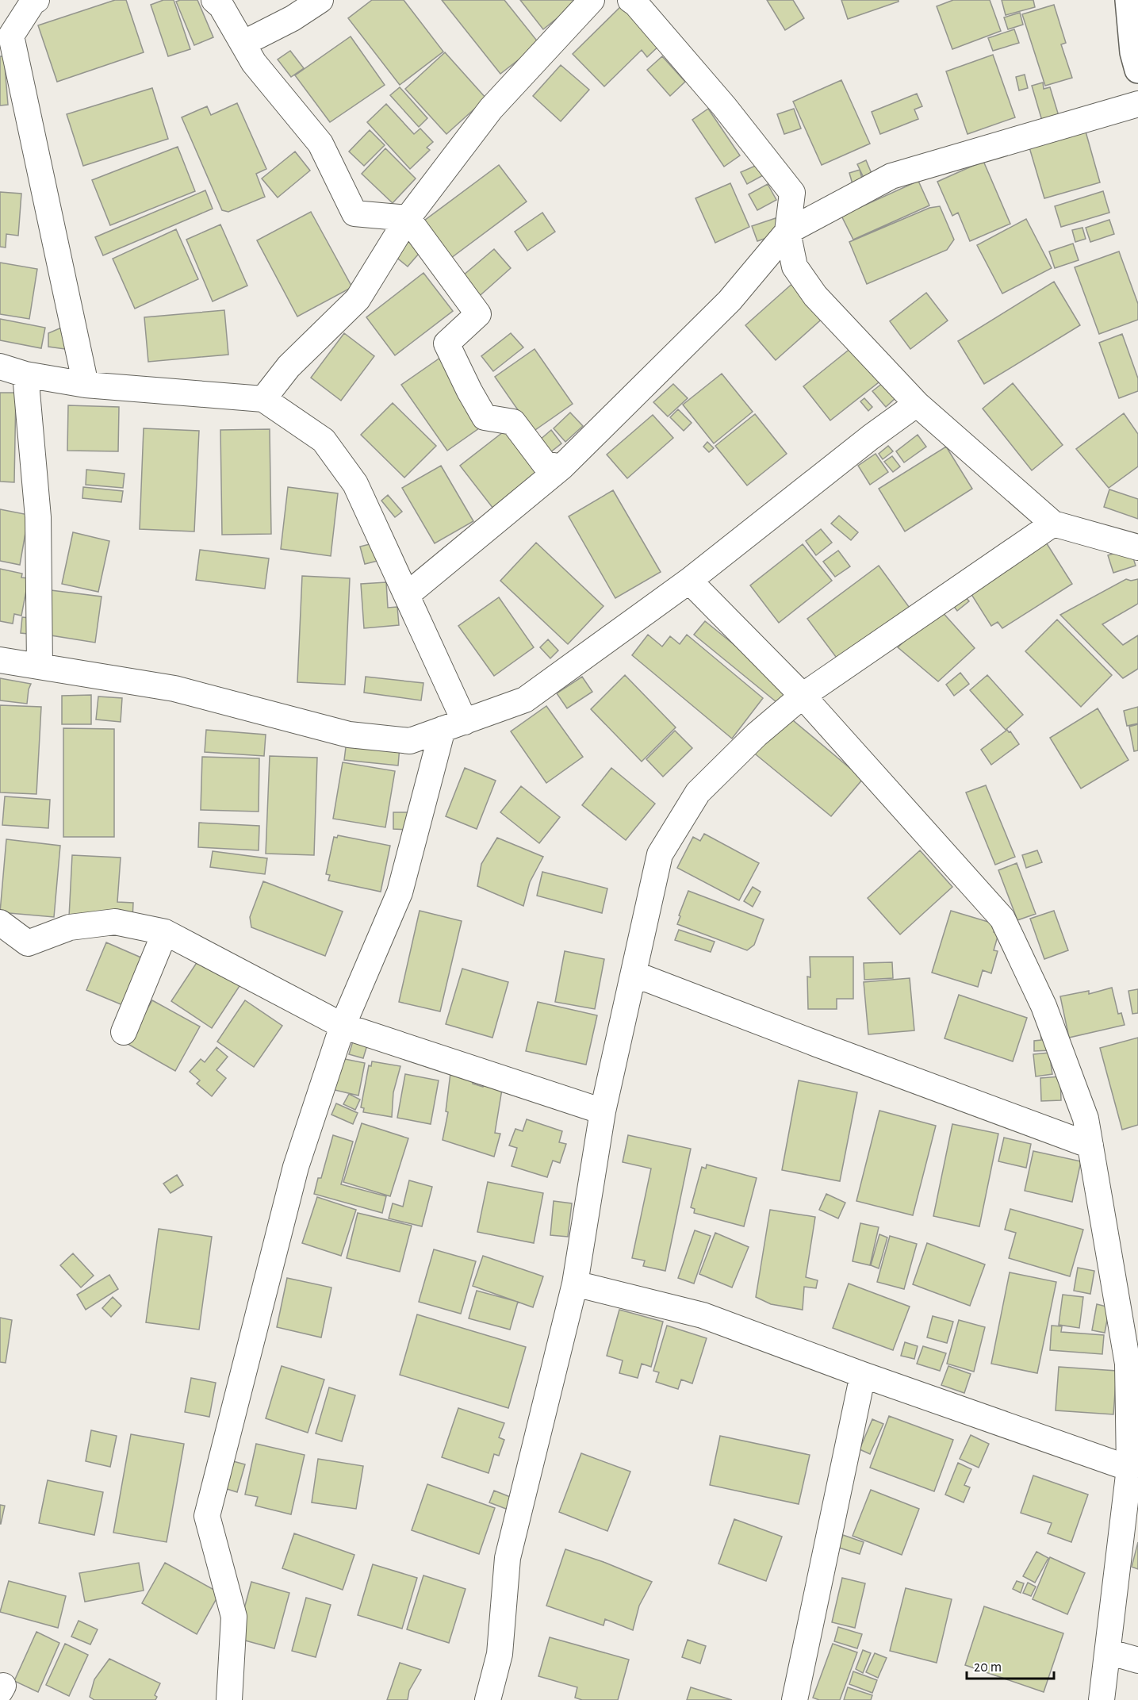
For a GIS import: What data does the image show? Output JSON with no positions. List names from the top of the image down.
{
  "scale_bar": "20 m"
}
